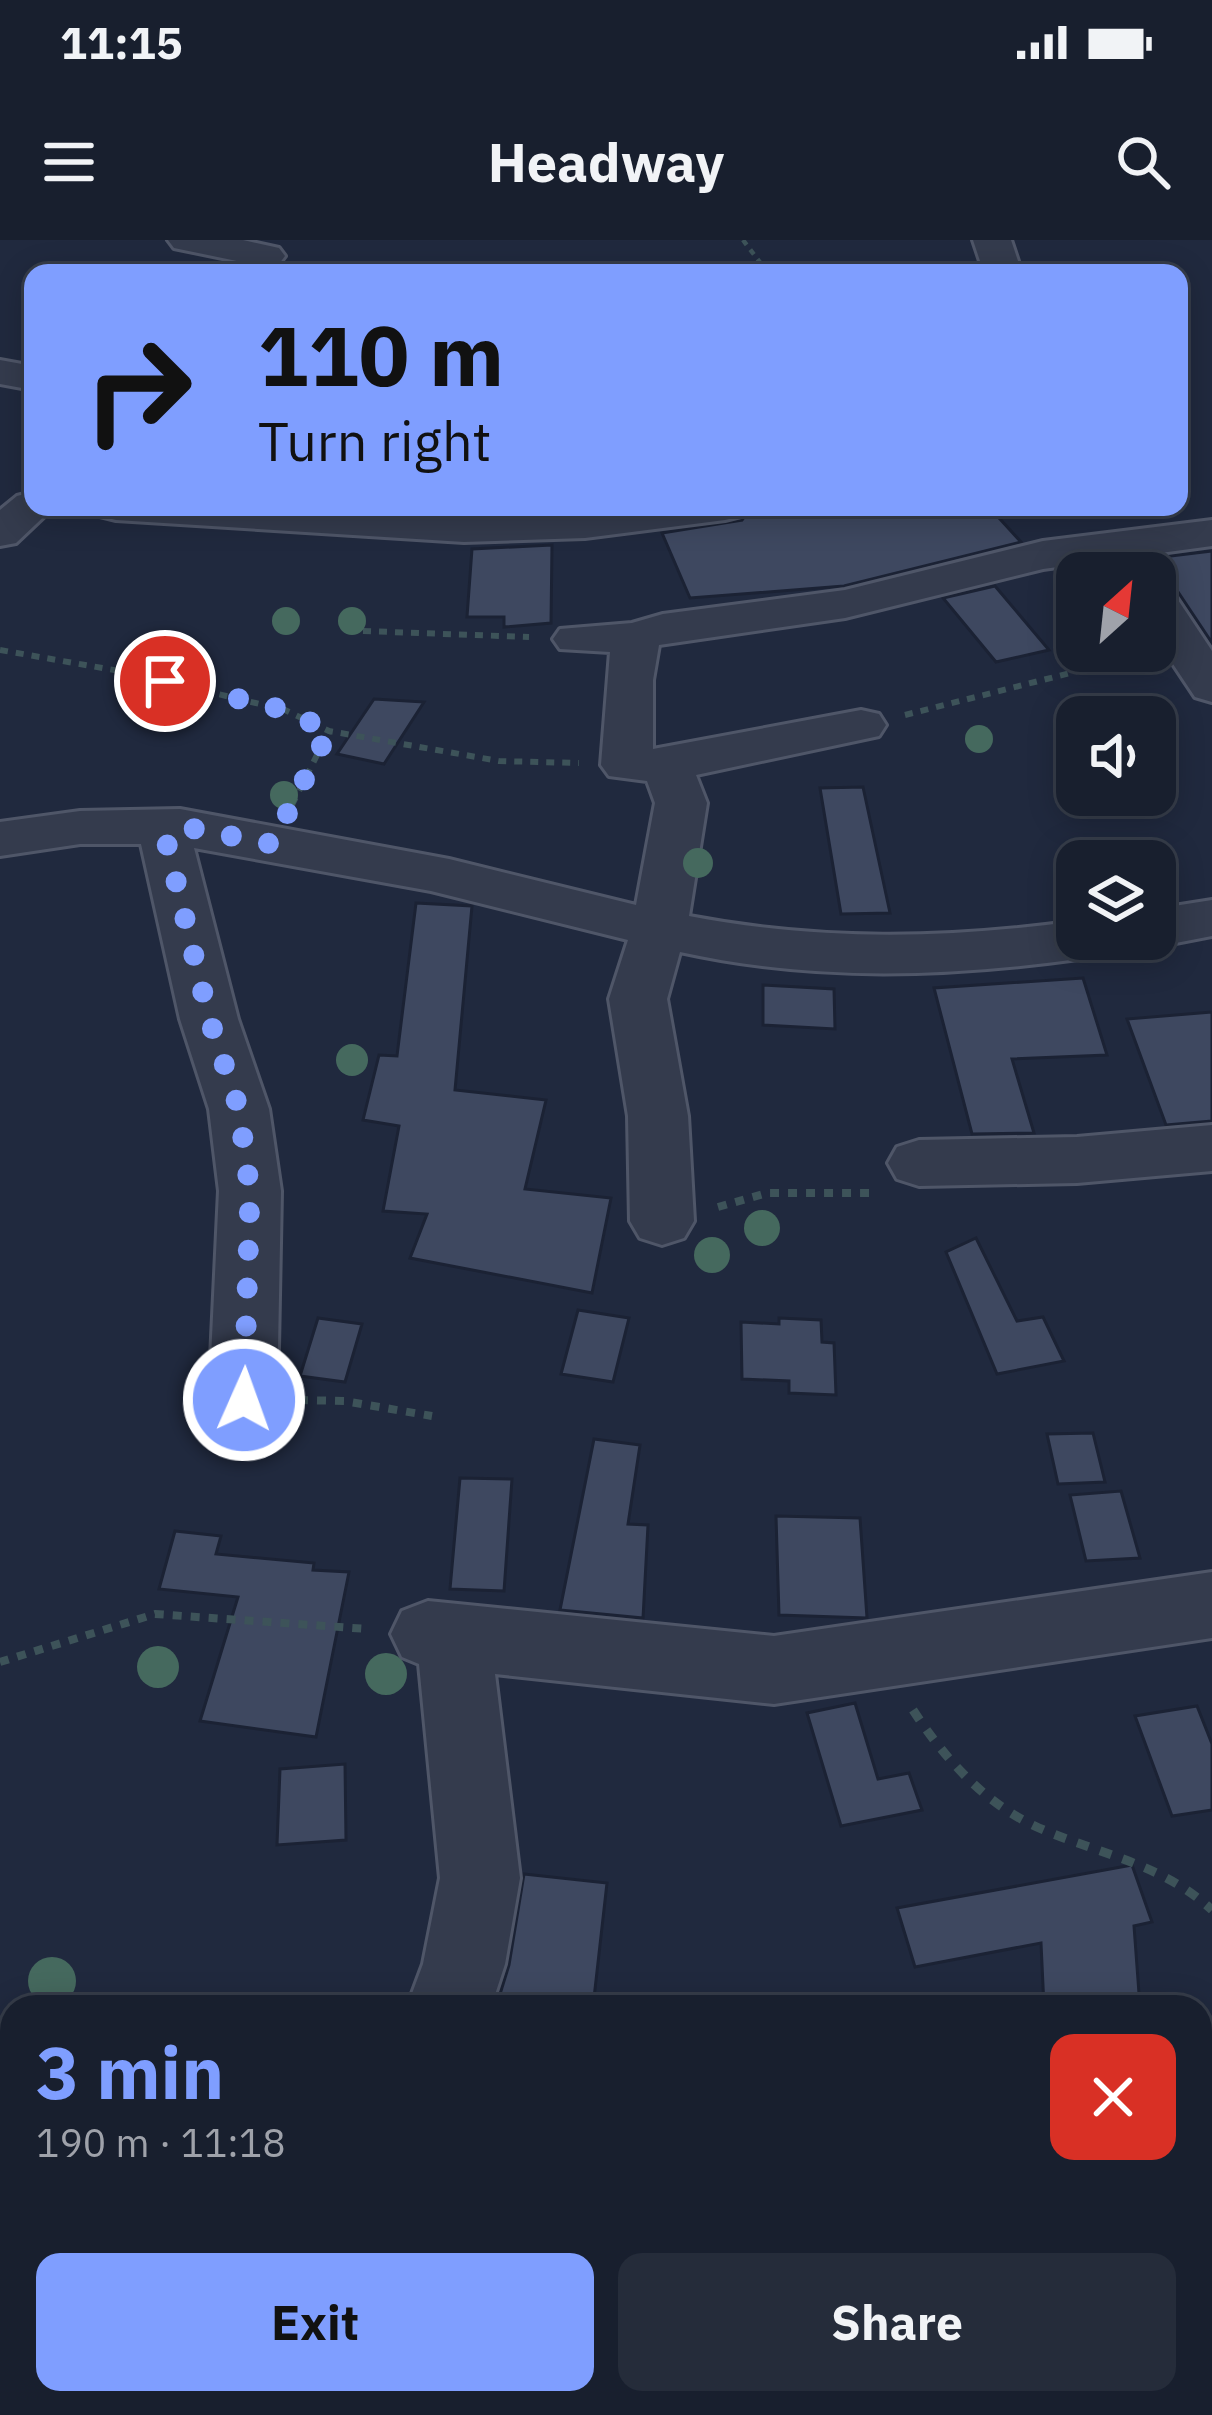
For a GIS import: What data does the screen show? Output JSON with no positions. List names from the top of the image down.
{
  "north": "top right",
  "page": {
    "status": "11:15",
    "header": "Headway",
    "turn": ["110 m", "Turn right"],
    "heading": ["3 min", "190 m · 11:18"],
    "buttons": ["Exit", "Share"]
  }
}
